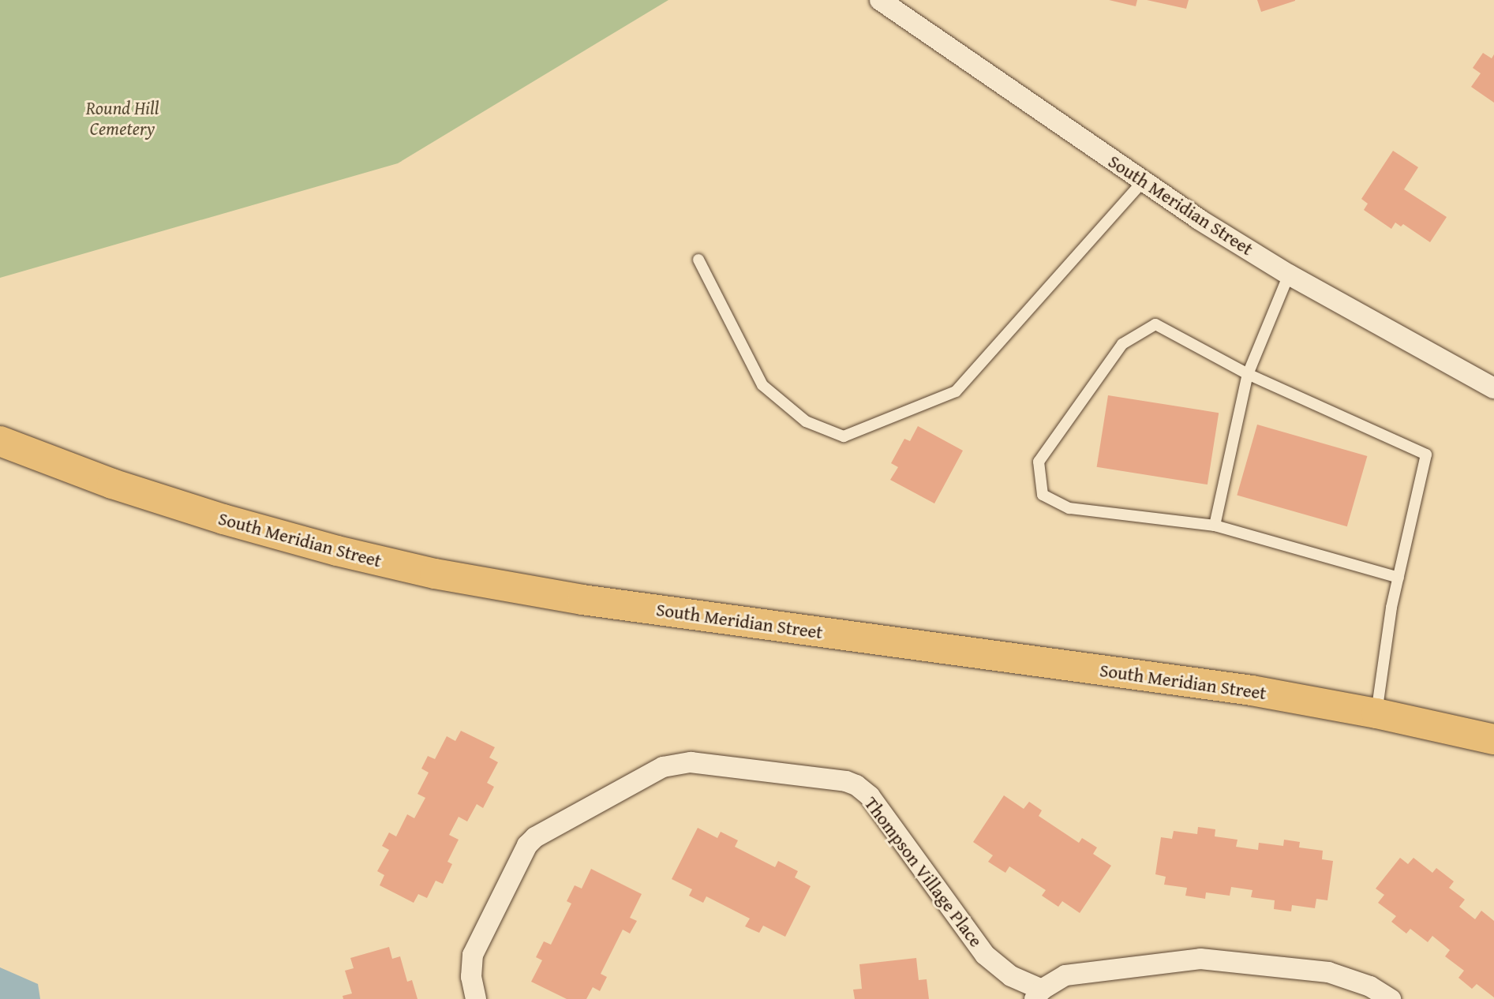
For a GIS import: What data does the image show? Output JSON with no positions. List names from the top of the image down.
{
  "streets": {
    "main road": ["South Meridian Street"],
    "street": ["Thompson Village Place"]
  },
  "parks": ["Round Hill Cemetery"]
}
